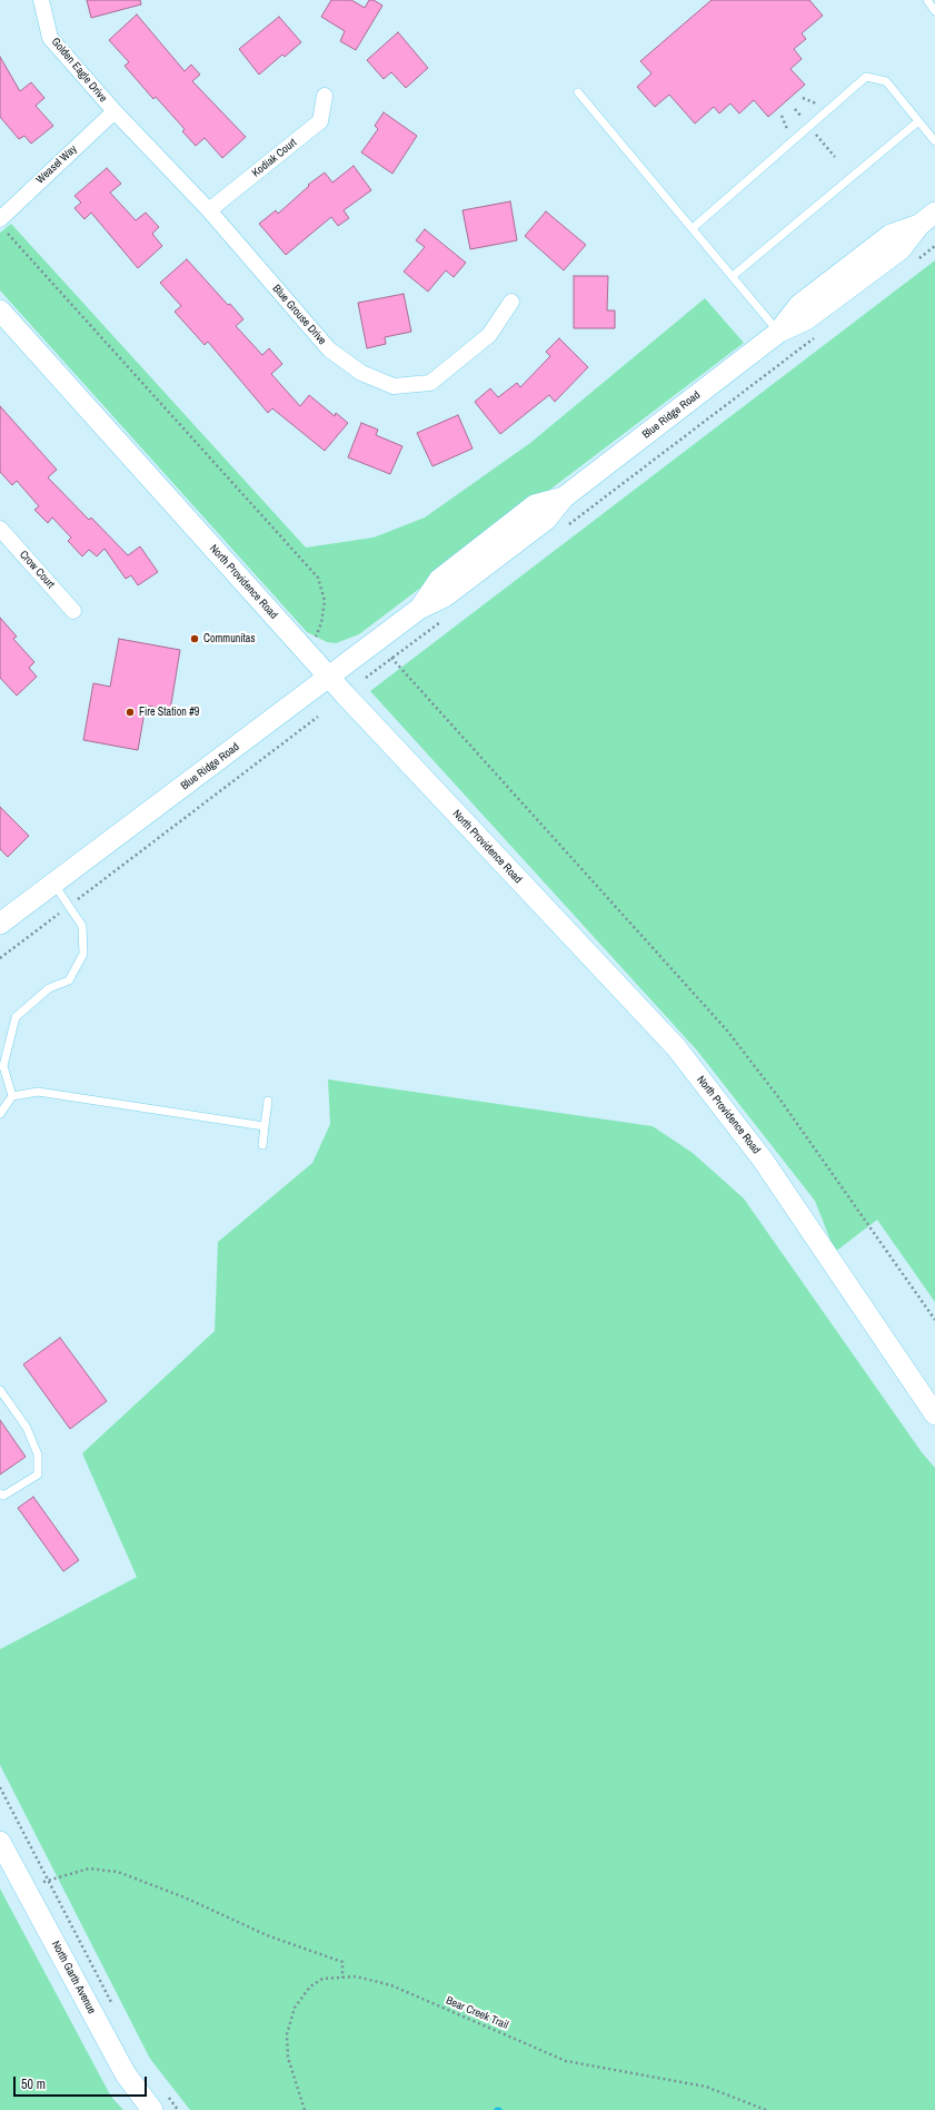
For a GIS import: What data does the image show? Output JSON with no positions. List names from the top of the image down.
{
  "streets": {
    "street": [
      "Golden Eagle Drive",
      "Kodiak Court",
      "Weasel Way",
      "Blue Grouse Drive",
      "Blue Ridge Road",
      "Crow Court",
      "North Providence Road",
      "North Garth Avenue"
    ],
    "path": ["Bear Creek Trail"]
  },
  "crossings": [
    ["Golden Eagle Drive", "Weasel Way"],
    ["Golden Eagle Drive", "Blue Grouse Drive"],
    ["Kodiak Court", "Blue Grouse Drive"],
    ["Weasel Way", "Blue Grouse Drive"],
    ["Blue Ridge Road", "North Providence Road"]
  ],
  "places": ["Communitas", "Fire Station #9"],
  "scale_bar": "50 m"
}
